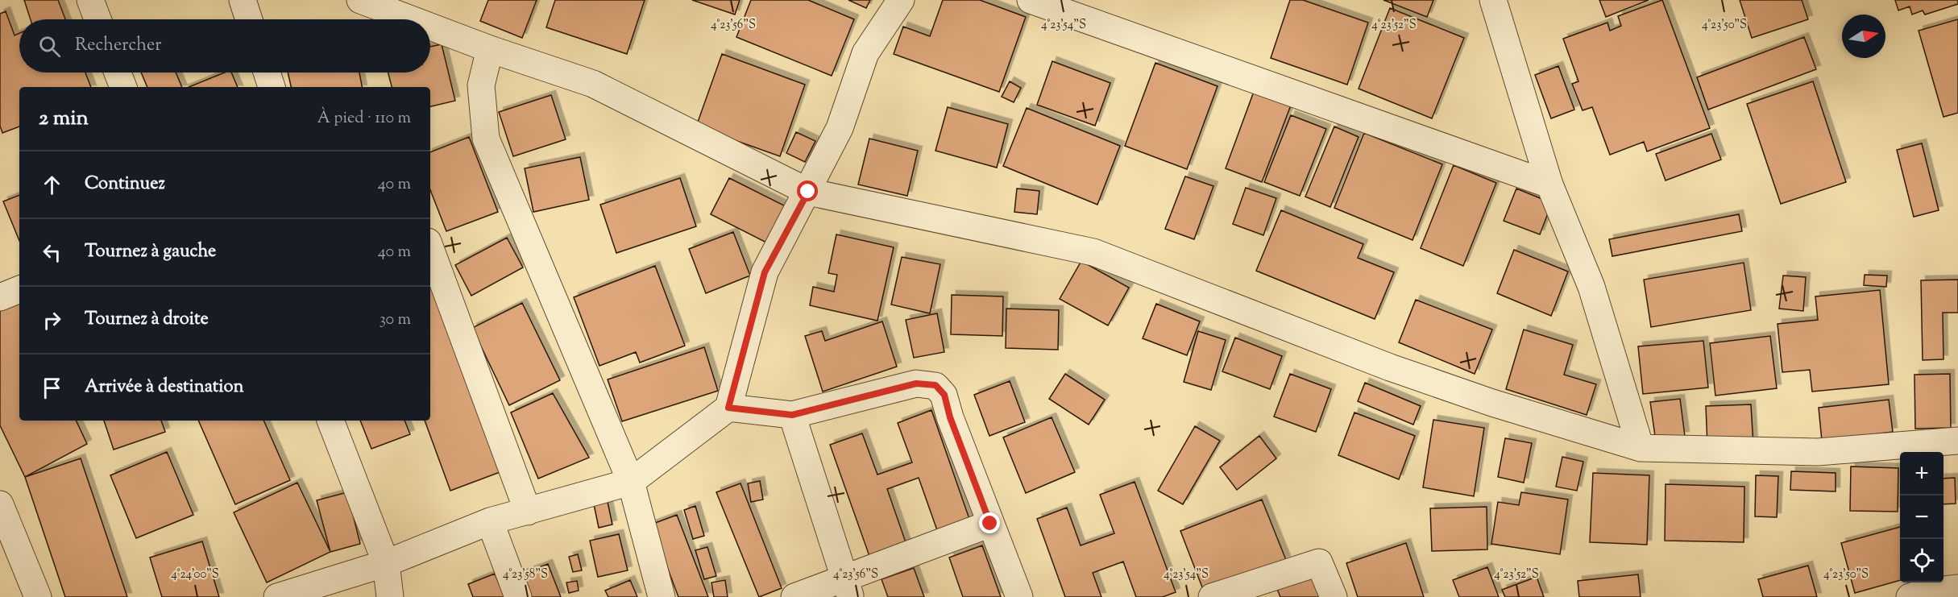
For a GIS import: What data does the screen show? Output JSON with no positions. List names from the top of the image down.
{
  "north": "right",
  "page": {
    "search": "Rechercher",
    "heading": ["2 min", "À pied · 110 m"],
    "list": [
      ["Continuez", "40 m"],
      ["Tournez à gauche", "40 m"],
      ["Tournez à droite", "30 m"],
      "Arrivée à destination"
    ],
    "map_buttons": ["+", "−"]
  },
  "coordinates": [
    "4°23'56\"S",
    "4°23'54\"S",
    "4°23'52\"S",
    "4°23'50\"S",
    "4°24'00\"S",
    "4°23'58\"S"
  ]
}
